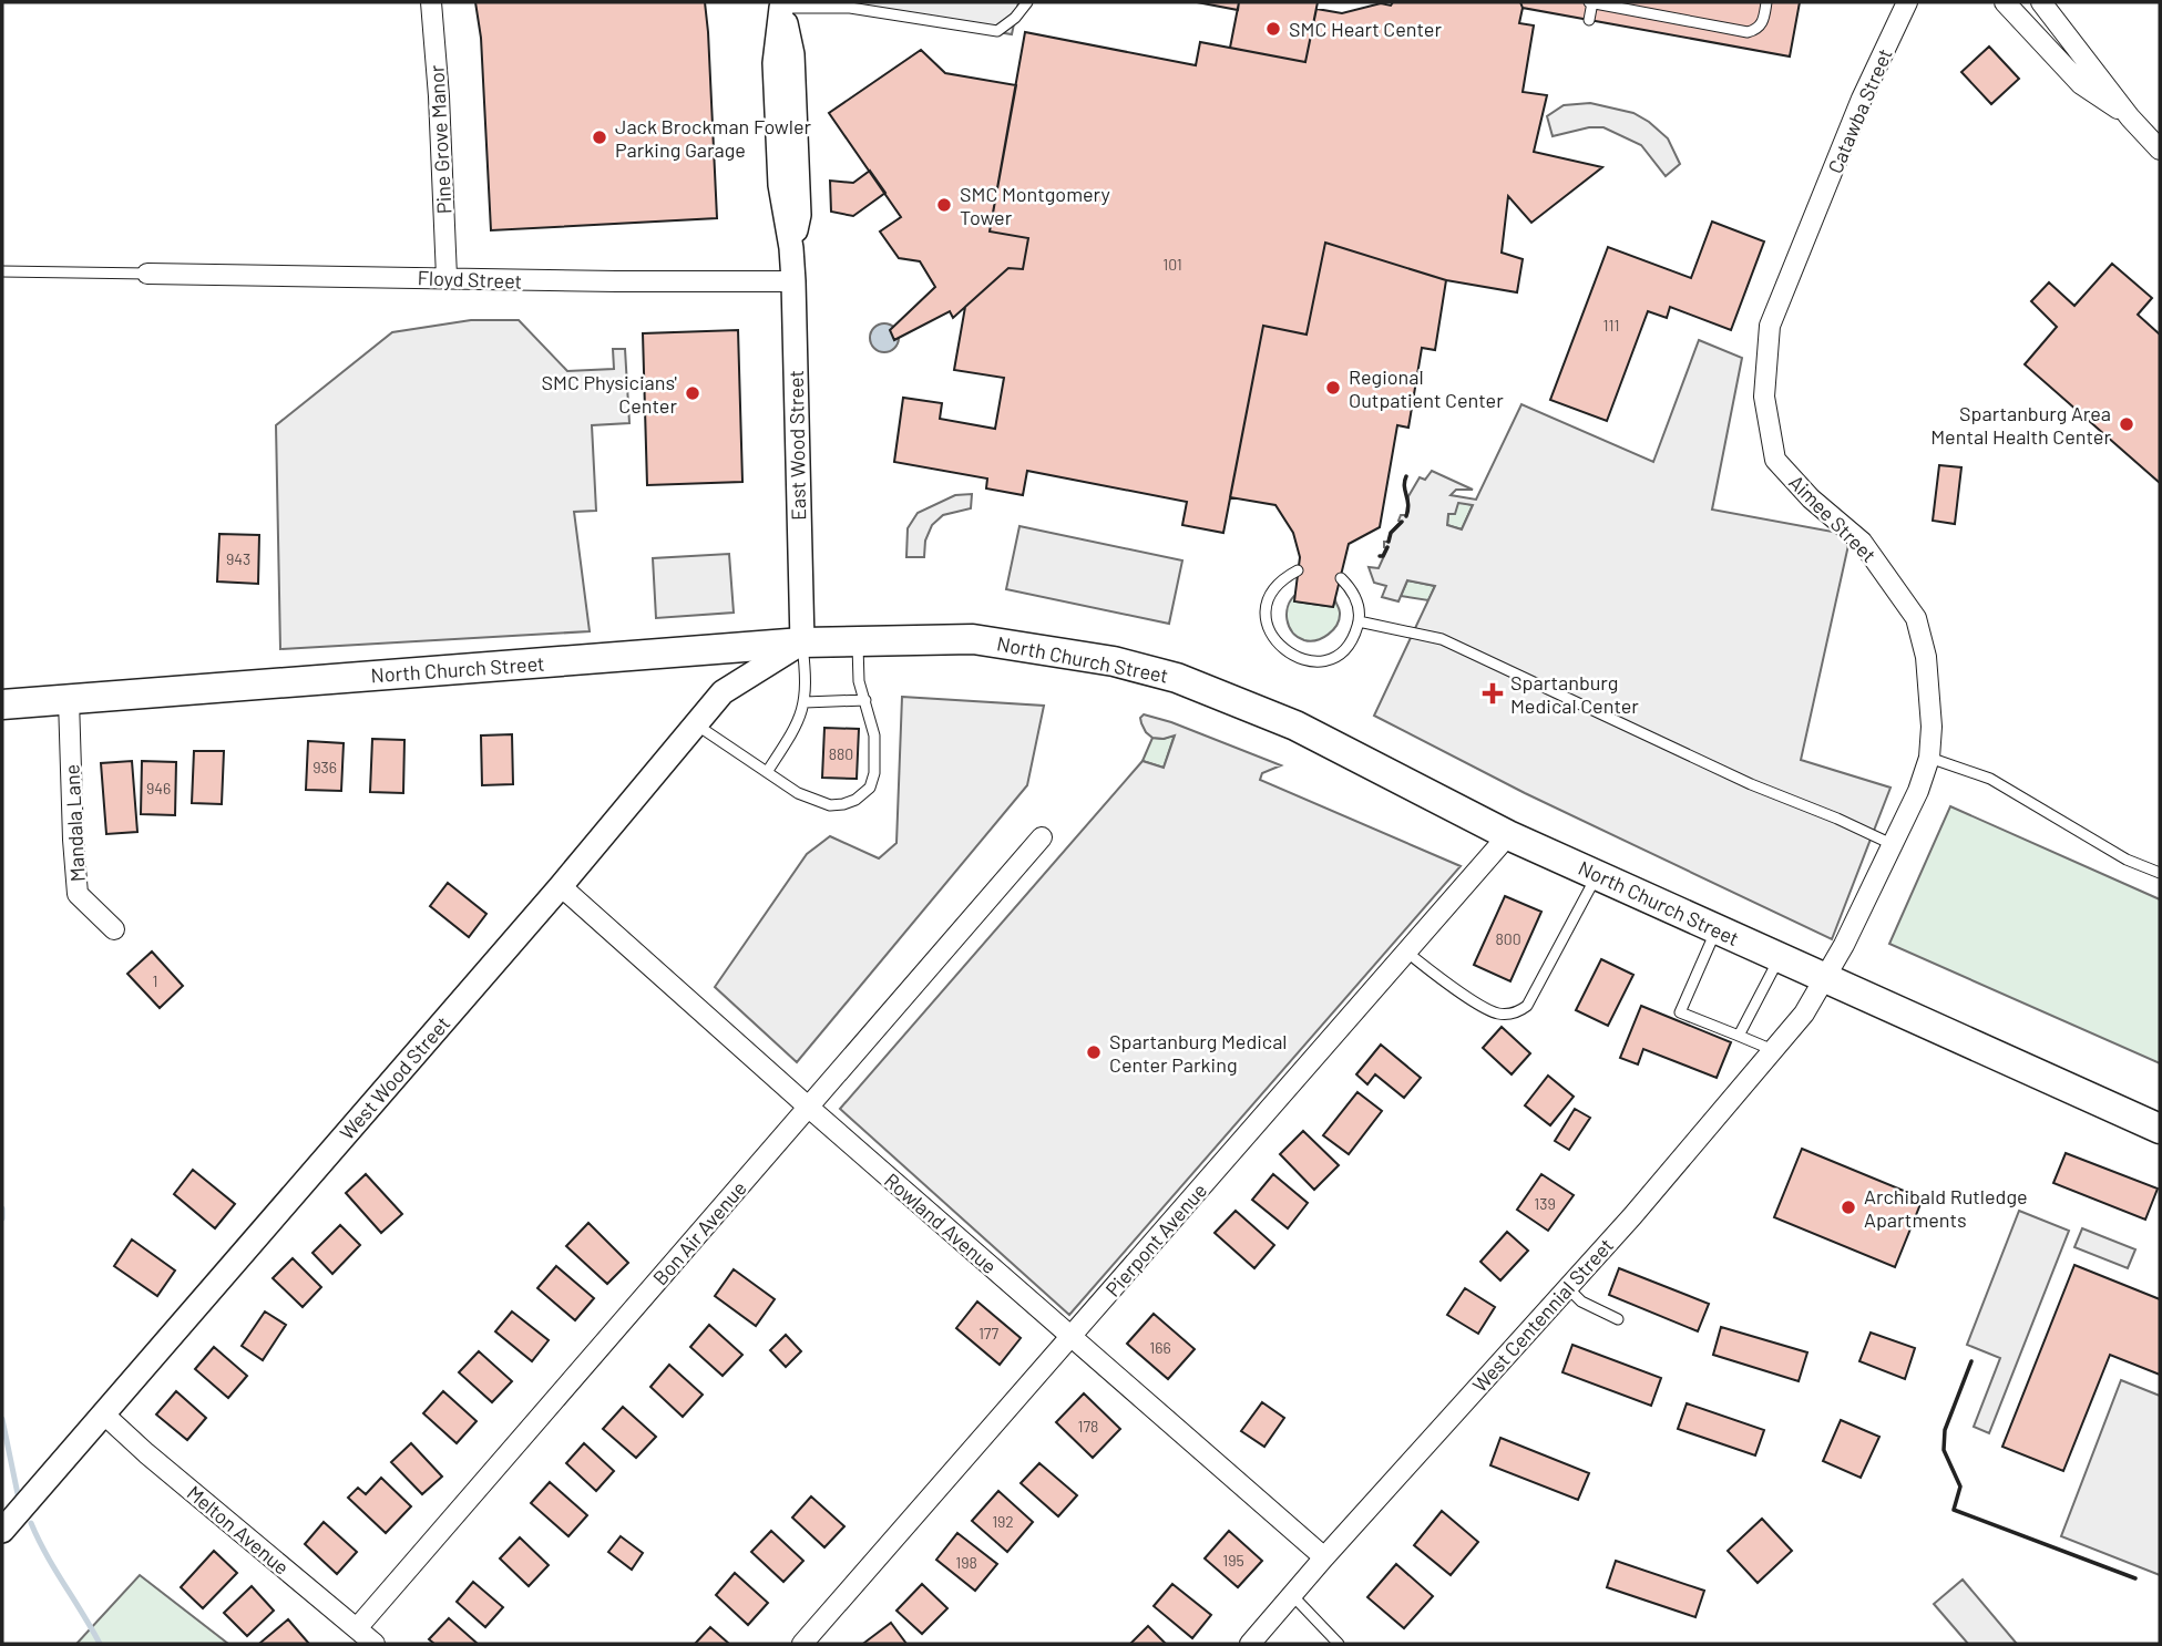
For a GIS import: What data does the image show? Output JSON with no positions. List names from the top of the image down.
{
  "streets": {
    "main road": ["North Church Street"],
    "street": [
      "Catawba Street",
      "Pine Grove Manor",
      "Floyd Street",
      "East Wood Street",
      "Aimee Street",
      "Mandala Lane",
      "West Wood Street",
      "Rowland Avenue",
      "Bon Air Avenue",
      "Pierpont Avenue",
      "West Centennial Street",
      "Melton Avenue"
    ]
  },
  "crossings": [
    ["Catawba Street", "Aimee Street"],
    ["Pine Grove Manor", "Floyd Street"],
    ["Floyd Street", "East Wood Street"],
    ["East Wood Street", "North Church Street"],
    ["East Wood Street", "West Wood Street"],
    ["Aimee Street", "North Church Street"],
    ["Aimee Street", "West Centennial Street"],
    ["North Church Street", "Mandala Lane"],
    ["North Church Street", "West Wood Street"],
    ["North Church Street", "Pierpont Avenue"],
    ["North Church Street", "West Centennial Street"],
    ["West Wood Street", "Rowland Avenue"],
    ["West Wood Street", "Melton Avenue"],
    ["Rowland Avenue", "Bon Air Avenue"],
    ["Rowland Avenue", "Pierpont Avenue"],
    ["Rowland Avenue", "West Centennial Street"],
    ["Bon Air Avenue", "Melton Avenue"]
  ],
  "places": {
    "other": [
      "SMC Heart Center",
      "Jack Brockman Fowler Parking Garage",
      "SMC Montgomery Tower",
      "Regional Outpatient Center",
      "SMC Physicians' Center",
      "Spartanburg Area Mental Health Center",
      "Spartanburg Medical Center Parking",
      "Archibald Rutledge Apartments"
    ],
    "health": ["Spartanburg Medical Center"]
  },
  "house_numbers": [
    "101",
    "111",
    "943",
    "880",
    "936",
    "946",
    "800",
    "1",
    "139",
    "177",
    "166",
    "178",
    "192",
    "195",
    "198"
  ]
}
